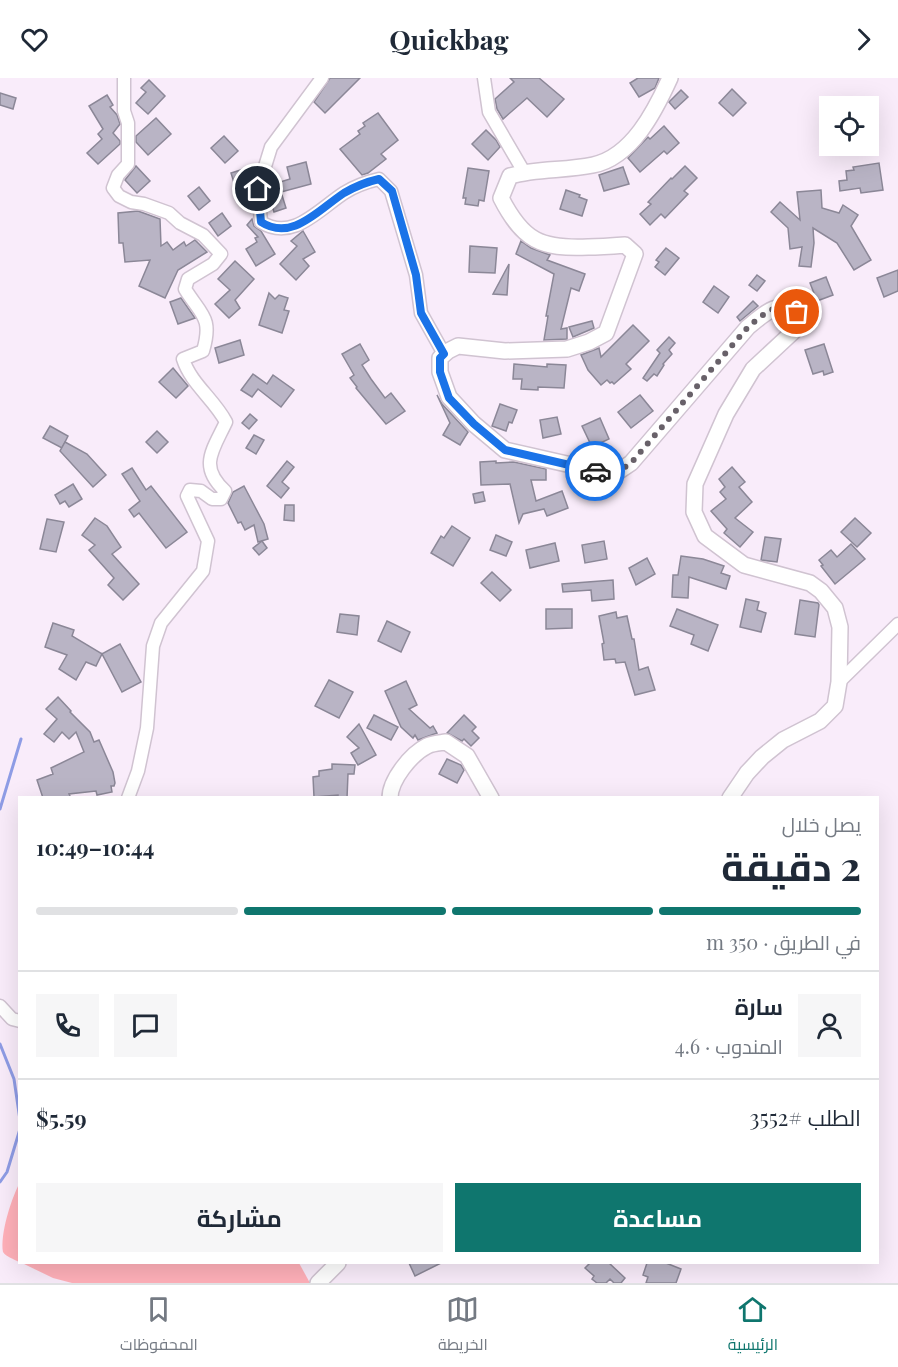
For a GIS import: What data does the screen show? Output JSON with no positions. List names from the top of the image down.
{
  "page": {
    "header": "Quickbag",
    "heading": ["2 دقيقة", "يصل خلال", "10:44–10:49"],
    "panel": [
      "سارة",
      "المندوب · 4.6",
      "الطلب #3552",
      "$5.59"
    ],
    "bar": "في الطريق · 350 m",
    "buttons": ["مساعدة", "مشاركة"],
    "tabs": ["الرئيسية", "الخريطة", "المحفوظات"]
  }
}
